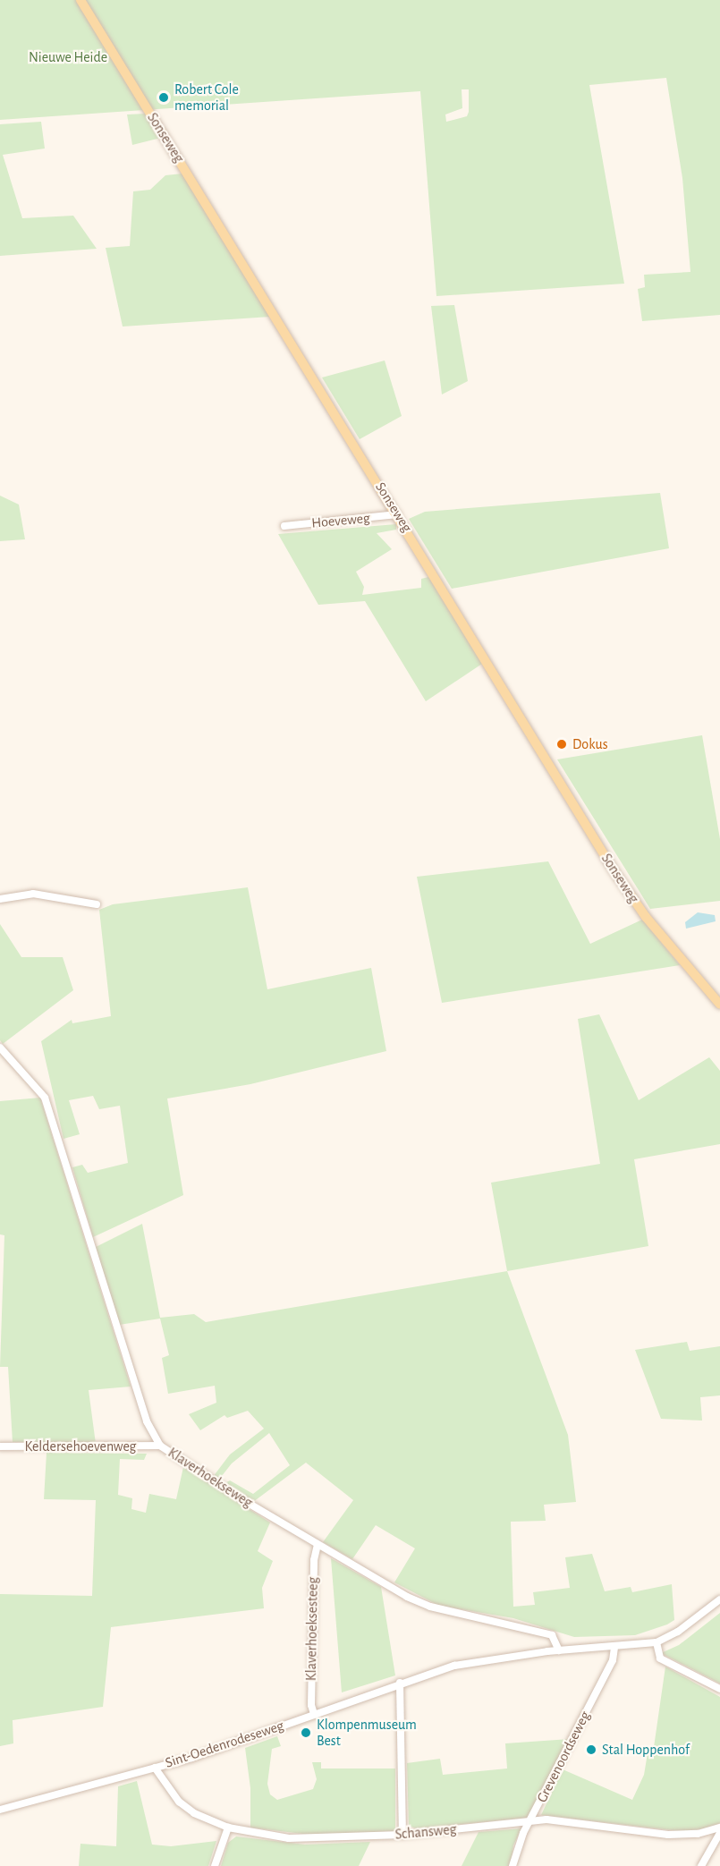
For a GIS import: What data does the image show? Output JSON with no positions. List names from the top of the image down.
{
  "streets": {
    "main road": ["Sonseweg"],
    "street": [
      "Hoeveweg",
      "Keldersehoevenweg",
      "Klaverhoekseweg",
      "Klaverhoeksesteeg",
      "Sint-Oedenrodeseweg",
      "Grevenoordseweg",
      "Schansweg"
    ]
  },
  "crossings": [
    ["Sonseweg", "Hoeveweg"],
    ["Keldersehoevenweg", "Klaverhoekseweg"],
    ["Klaverhoekseweg", "Klaverhoeksesteeg"],
    ["Klaverhoekseweg", "Sint-Oedenrodeseweg"],
    ["Klaverhoeksesteeg", "Sint-Oedenrodeseweg"],
    ["Sint-Oedenrodeseweg", "Grevenoordseweg"],
    ["Sint-Oedenrodeseweg", "Schansweg"],
    ["Grevenoordseweg", "Schansweg"]
  ],
  "parks": ["Nieuwe Heide"],
  "places": [
    "Robert Cole memorial",
    "Dokus",
    "Klompenmuseum Best",
    "Stal Hoppenhof"
  ]
}
